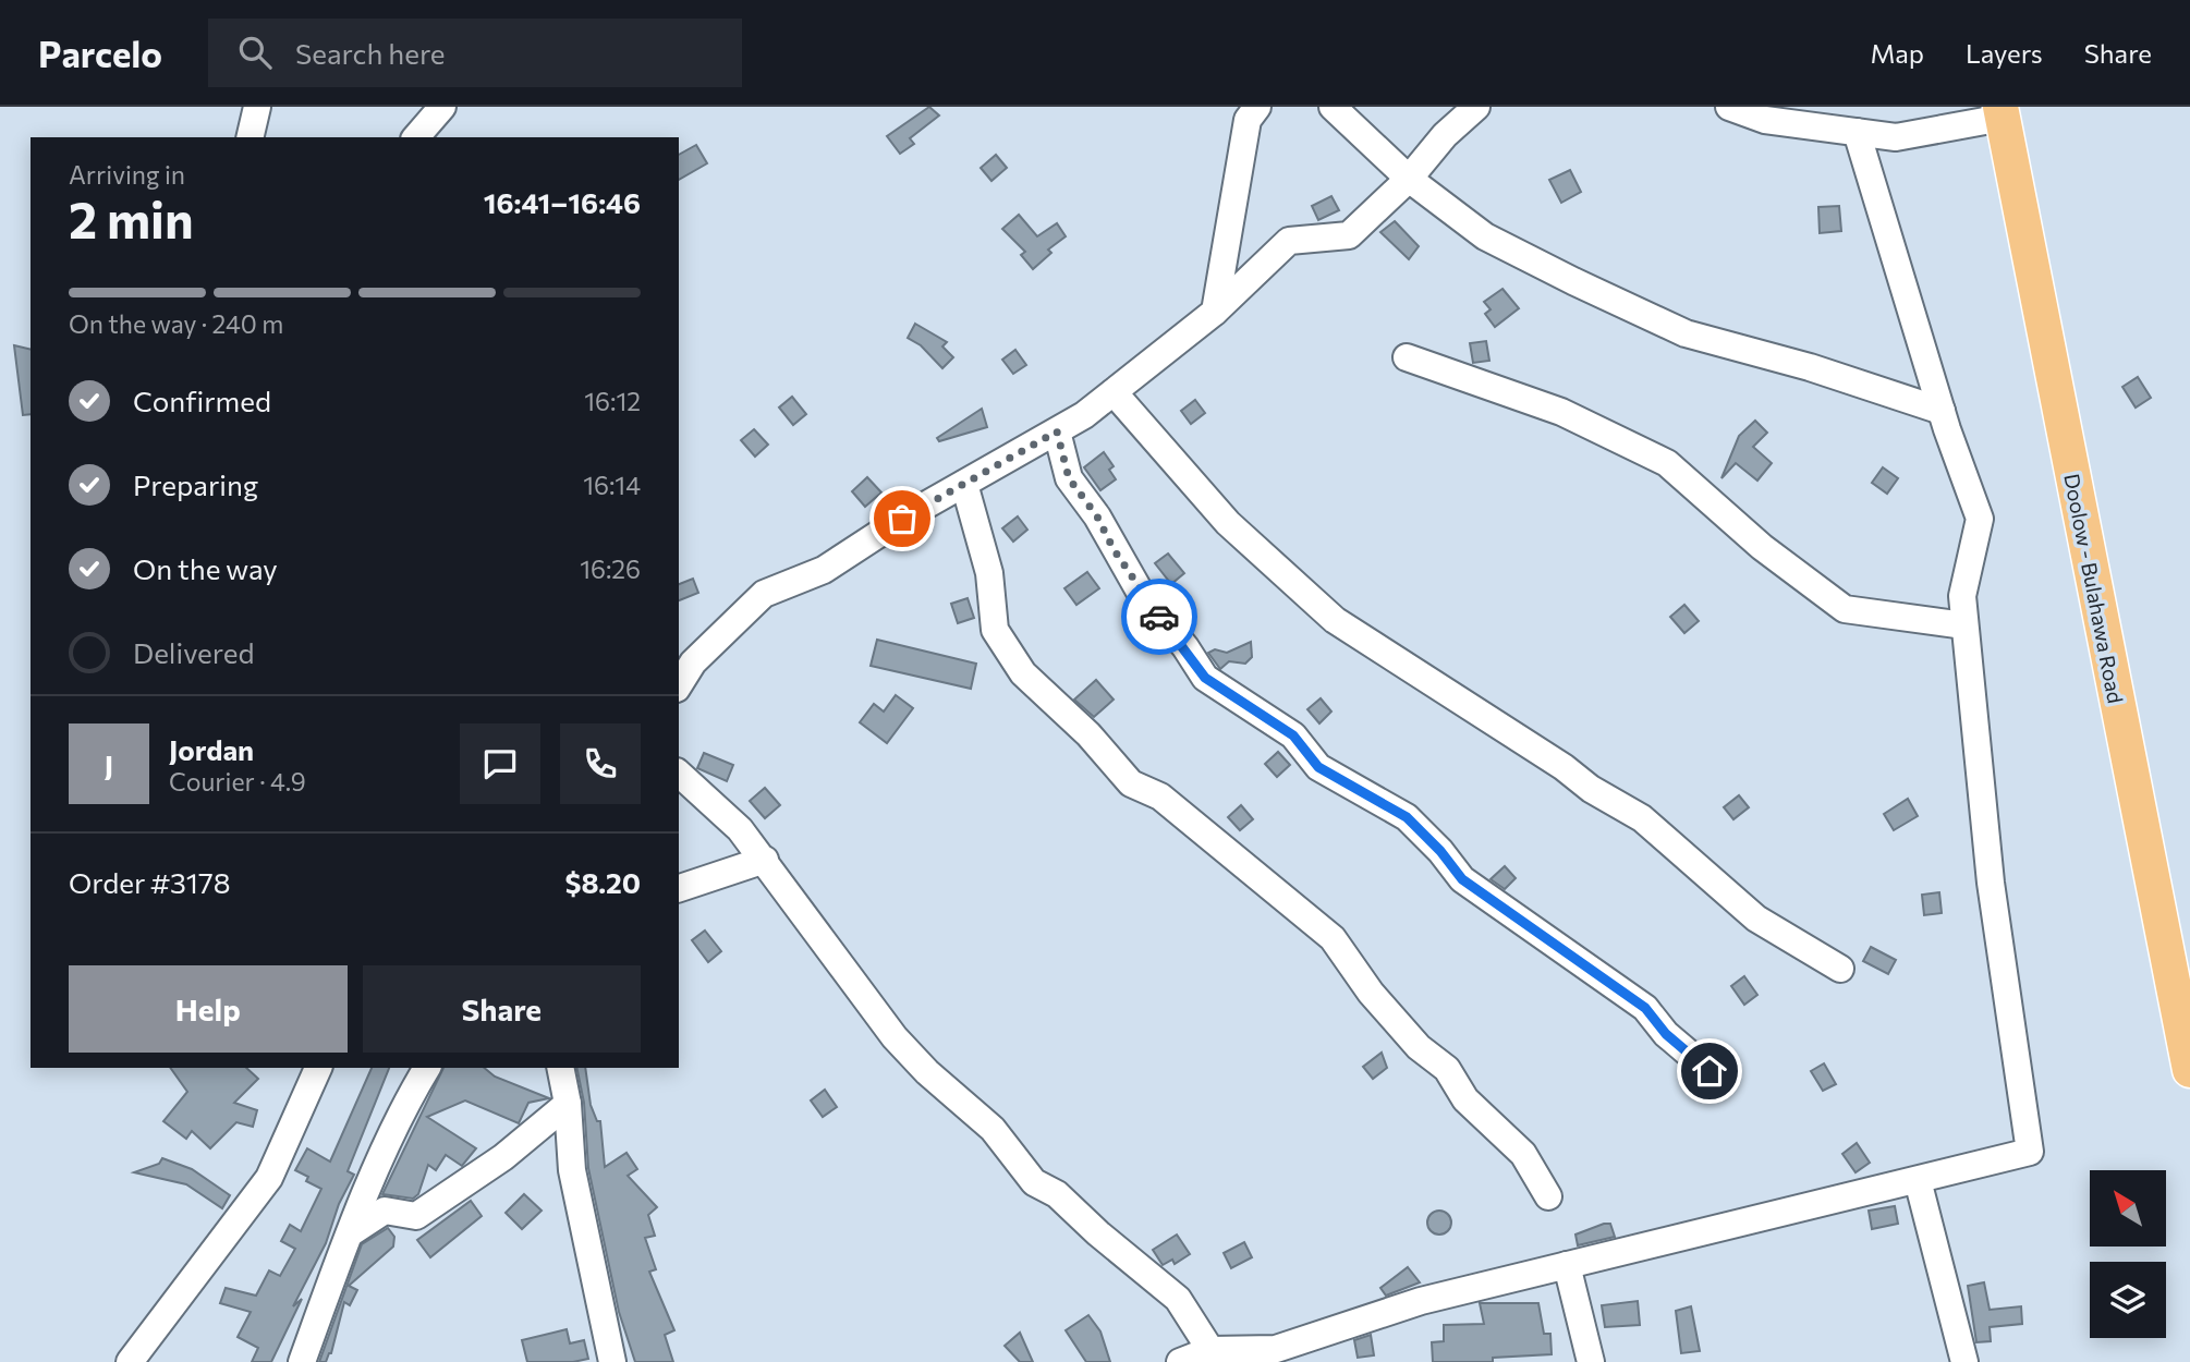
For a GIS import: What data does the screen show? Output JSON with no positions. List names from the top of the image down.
{
  "streets": {
    "main road": ["Doolow - Bulahawa Road"]
  },
  "north": "top left",
  "page": {
    "header": "Parcelo",
    "search": "Search here",
    "nav": ["Map", "Layers", "Share"],
    "heading": ["2 min", "Arriving in", "16:41–16:46"],
    "panel": [
      "Jordan",
      "Courier · 4.9",
      "Order #3178",
      "$8.20"
    ],
    "bar": "On the way · 240 m",
    "list": [
      ["Confirmed", "16:12"],
      ["Preparing", "16:14"],
      ["On the way", "16:26"],
      "Delivered"
    ],
    "round": "J",
    "buttons": ["Help", "Share"]
  }
}
